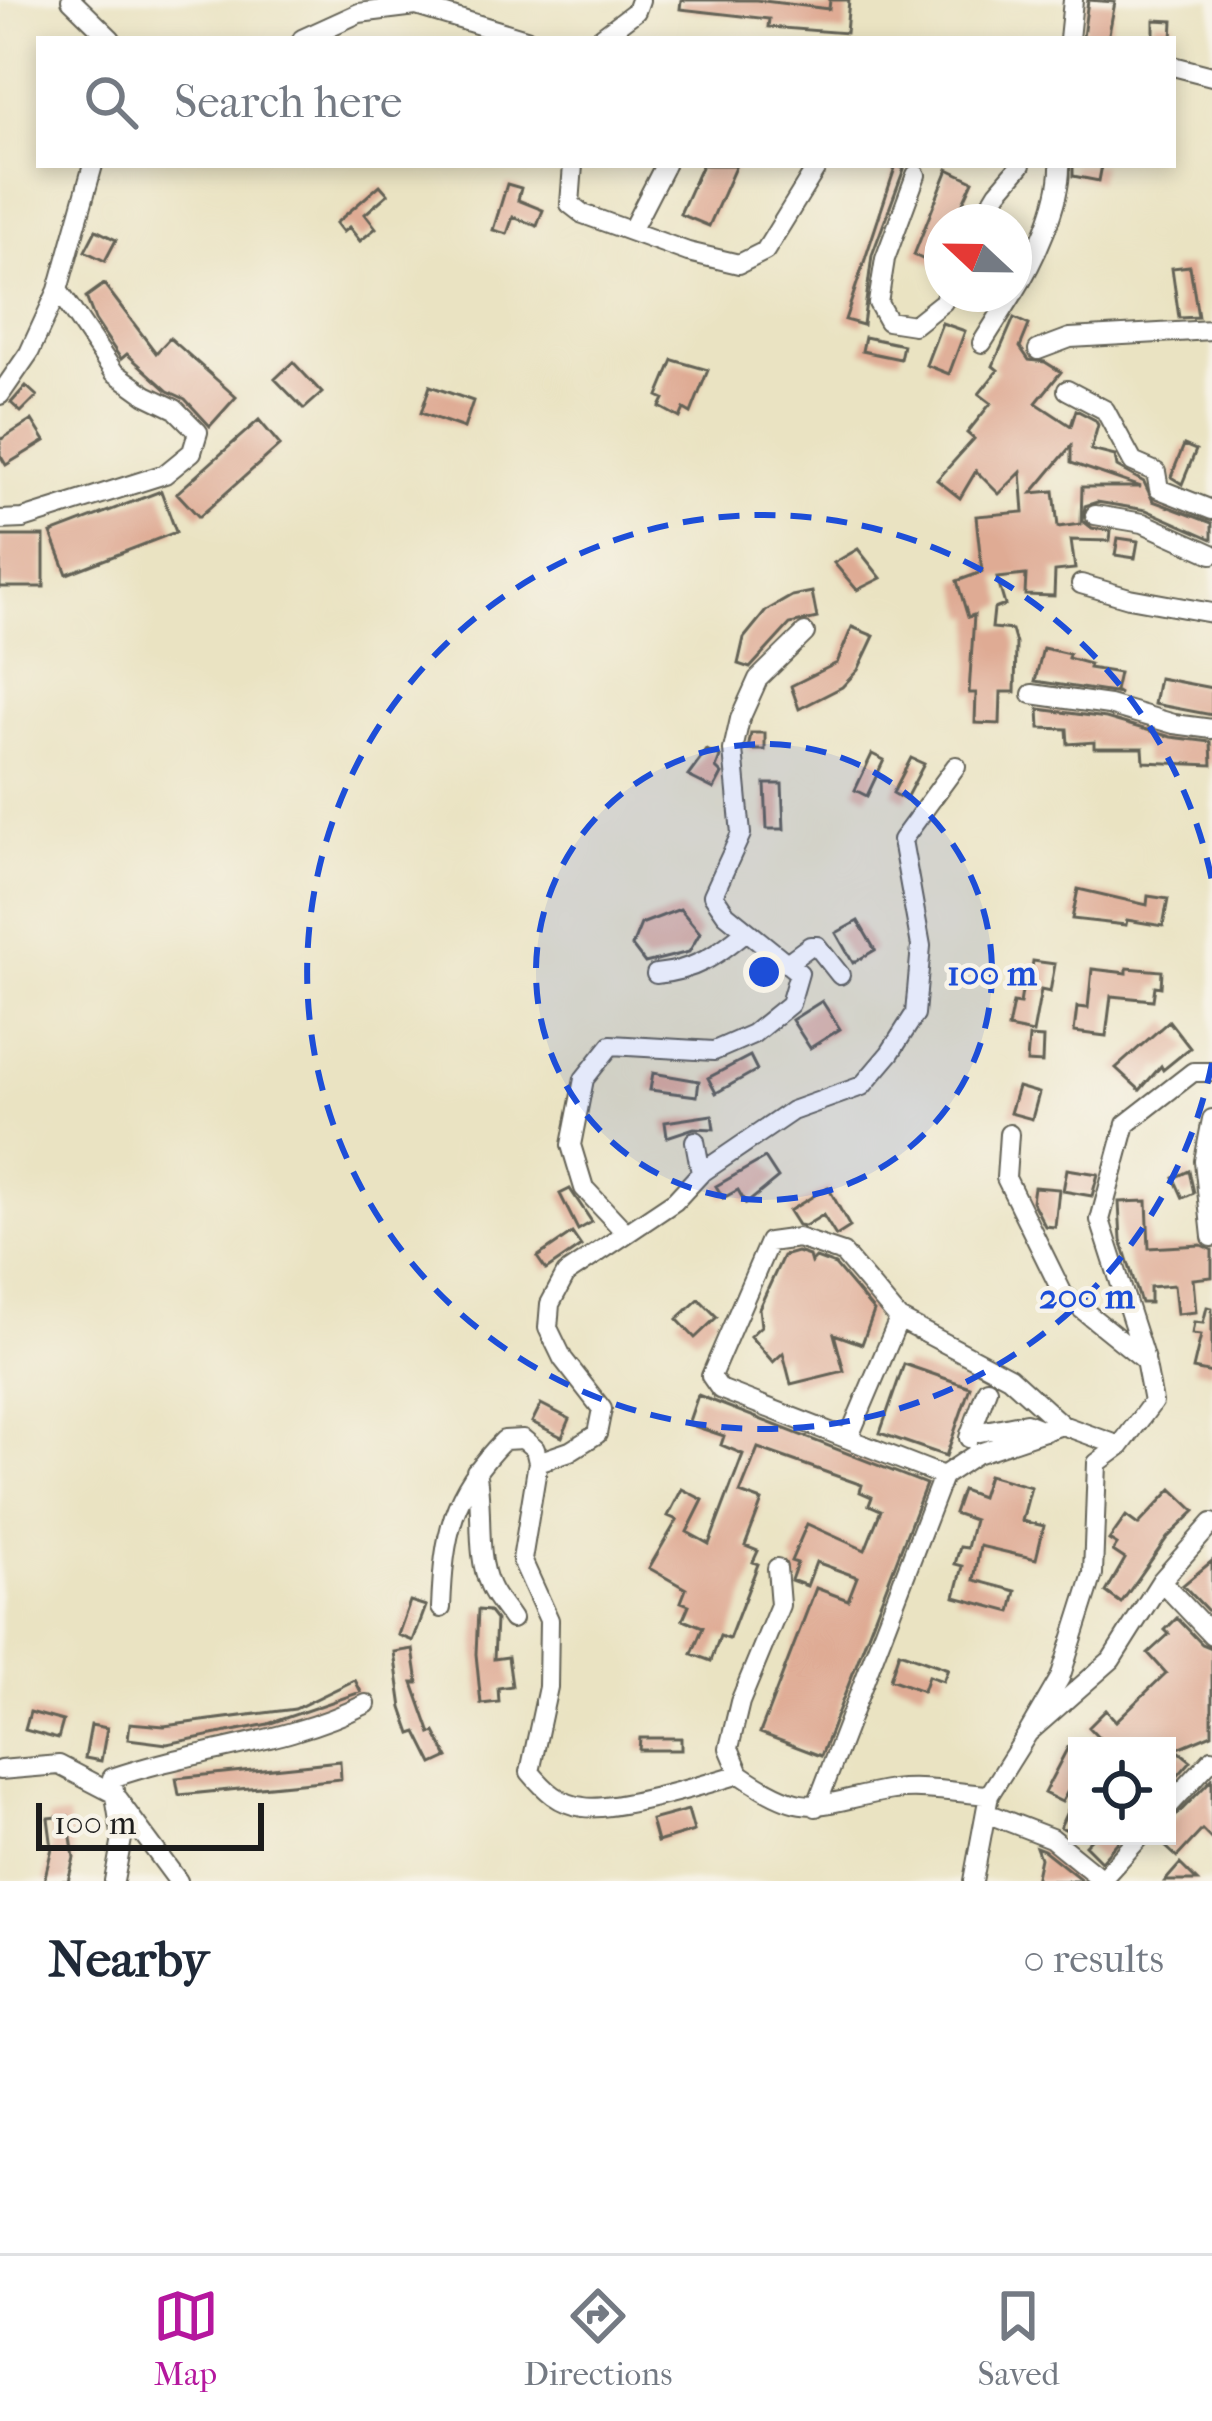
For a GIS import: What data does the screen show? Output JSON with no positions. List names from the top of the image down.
{
  "scale_bar": "100 m",
  "north": "left",
  "page": {
    "search": "Search here",
    "scale": "100 m",
    "heading": ["Nearby", "0 results"],
    "nav": ["Map", "Directions", "Saved"]
  },
  "rings": ["100 m", "200 m"]
}
